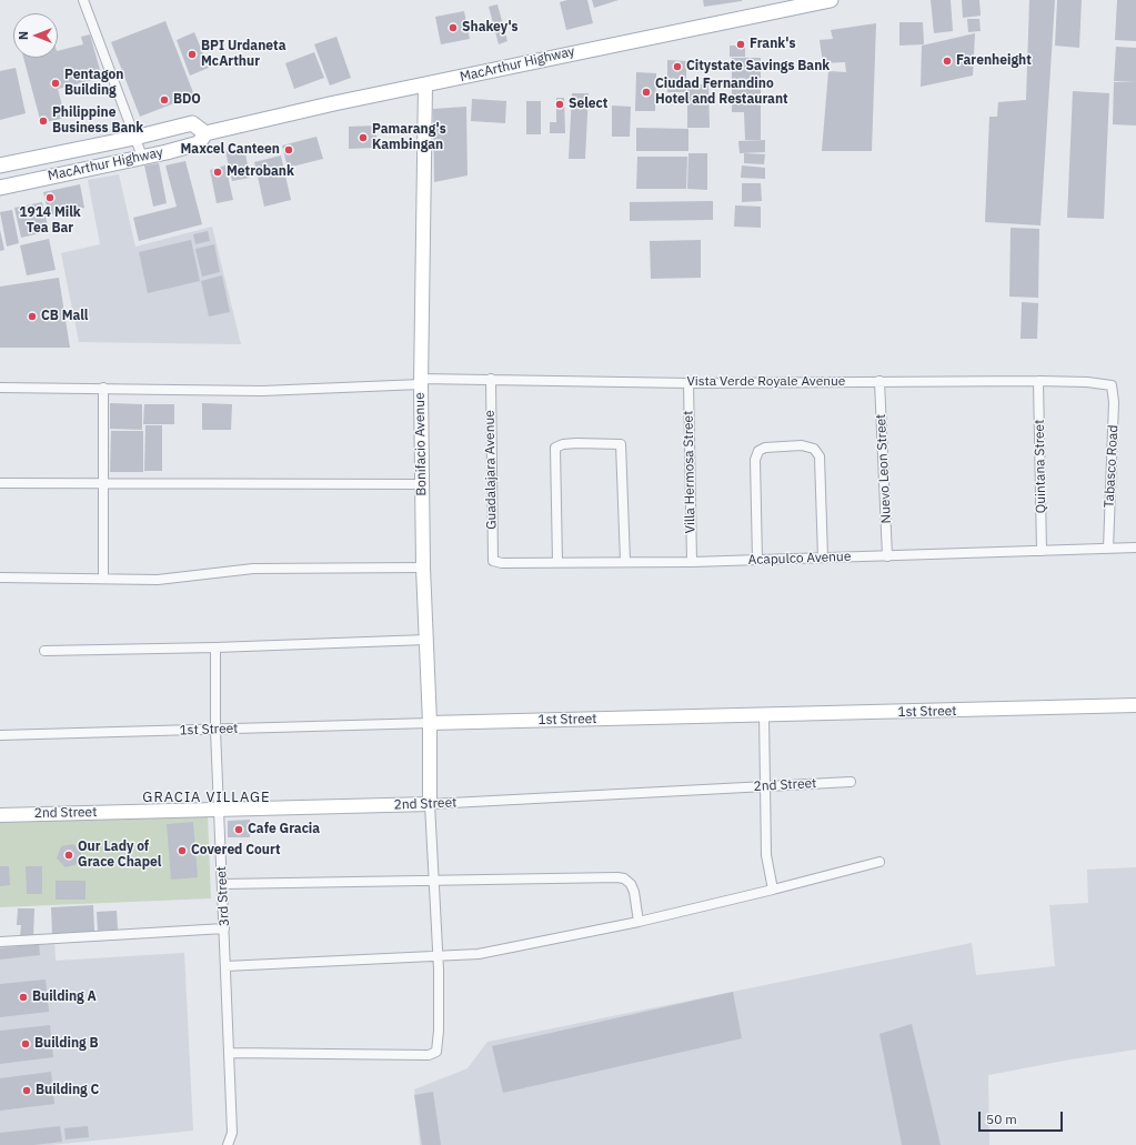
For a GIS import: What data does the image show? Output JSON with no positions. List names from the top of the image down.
{
  "streets": {
    "main road": ["MacArthur Highway"],
    "street": [
      "Vista Verde Royale Avenue",
      "Bonifacio Avenue",
      "Quintana Street",
      "Tabasco Road",
      "Nuevo Leon Street",
      "Guadalajara Avenue",
      "Villa Hermosa Street",
      "Acapulco Avenue",
      "1st Street",
      "2nd Street",
      "3rd Street"
    ]
  },
  "crossings": [
    ["MacArthur Highway", "Bonifacio Avenue"],
    ["Vista Verde Royale Avenue", "Bonifacio Avenue"],
    ["Vista Verde Royale Avenue", "Quintana Street"],
    ["Vista Verde Royale Avenue", "Tabasco Road"],
    ["Vista Verde Royale Avenue", "Nuevo Leon Street"],
    ["Vista Verde Royale Avenue", "Guadalajara Avenue"],
    ["Vista Verde Royale Avenue", "Villa Hermosa Street"],
    ["Bonifacio Avenue", "1st Street"],
    ["Bonifacio Avenue", "2nd Street"],
    ["Quintana Street", "Acapulco Avenue"],
    ["Tabasco Road", "Acapulco Avenue"],
    ["Nuevo Leon Street", "Acapulco Avenue"],
    ["Guadalajara Avenue", "Acapulco Avenue"],
    ["Villa Hermosa Street", "Acapulco Avenue"],
    ["1st Street", "3rd Street"],
    ["2nd Street", "3rd Street"]
  ],
  "districts": ["GRACIA VILLAGE"],
  "places": [
    "Shakey's",
    "Frank's",
    "BPI Urdaneta McArthur",
    "Farenheight",
    "Citystate Savings Bank",
    "Pentagon Building",
    "Ciudad Fernandino Hotel and Restaurant",
    "BDO",
    "Select",
    "Philippine Business Bank",
    "Pamarang's Kambingan",
    "Maxcel Canteen",
    "Metrobank",
    "1914 Milk Tea Bar",
    "CB Mall",
    "Cafe Gracia",
    "Covered Court",
    "Our Lady of Grace Chapel",
    "Building A",
    "Building B",
    "Building C"
  ],
  "scale_bar": "50 m",
  "north": "left"
}
